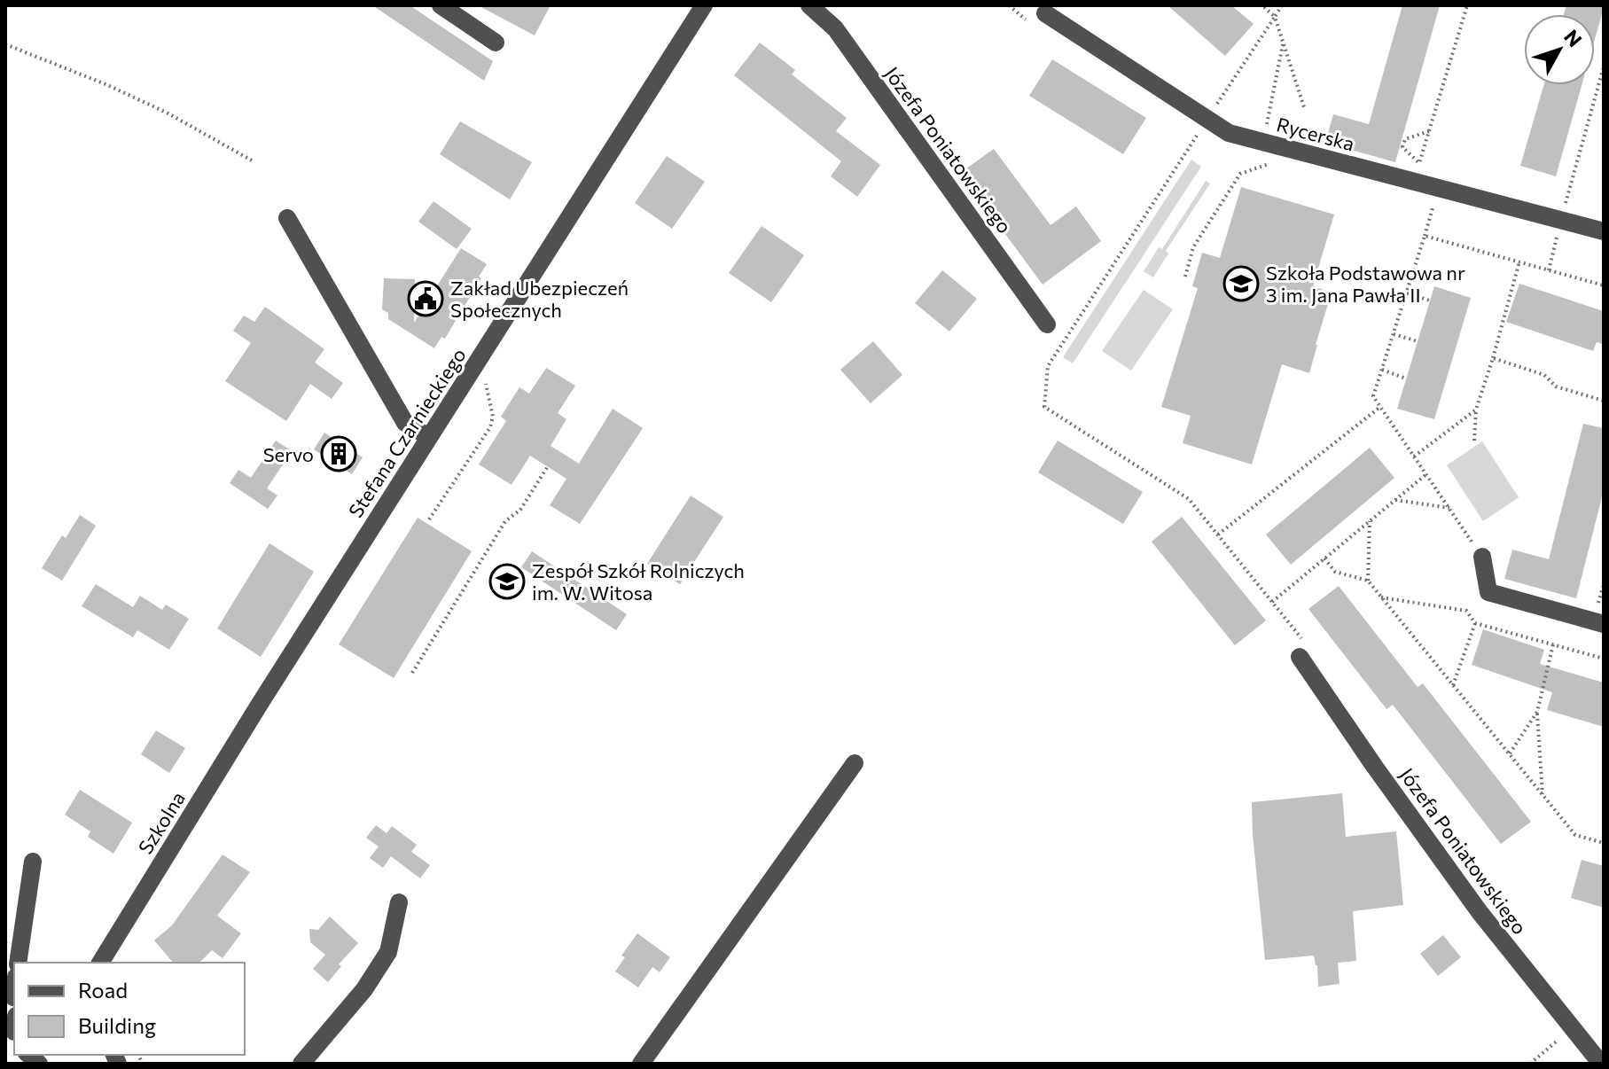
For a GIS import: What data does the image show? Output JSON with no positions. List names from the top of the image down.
{
  "streets": {
    "street": [
      "Rycerska",
      "Józefa Poniatowskiego",
      "Stefana Czarnieckiego",
      "Szkolna"
    ]
  },
  "crossings": [
    ["Stefana Czarnieckiego", "Szkolna"]
  ],
  "places": {
    "school or university": ["Szkoła Podstawowa nr 3 im. Jana Pawła II", "Zespół Szkół Rolniczych im. W. Witosa"],
    "public building": ["Zakład Ubezpieczeń Społecznych"],
    "building": ["Servo"]
  },
  "legend": ["Road", "Building"],
  "north": "top right"
}
